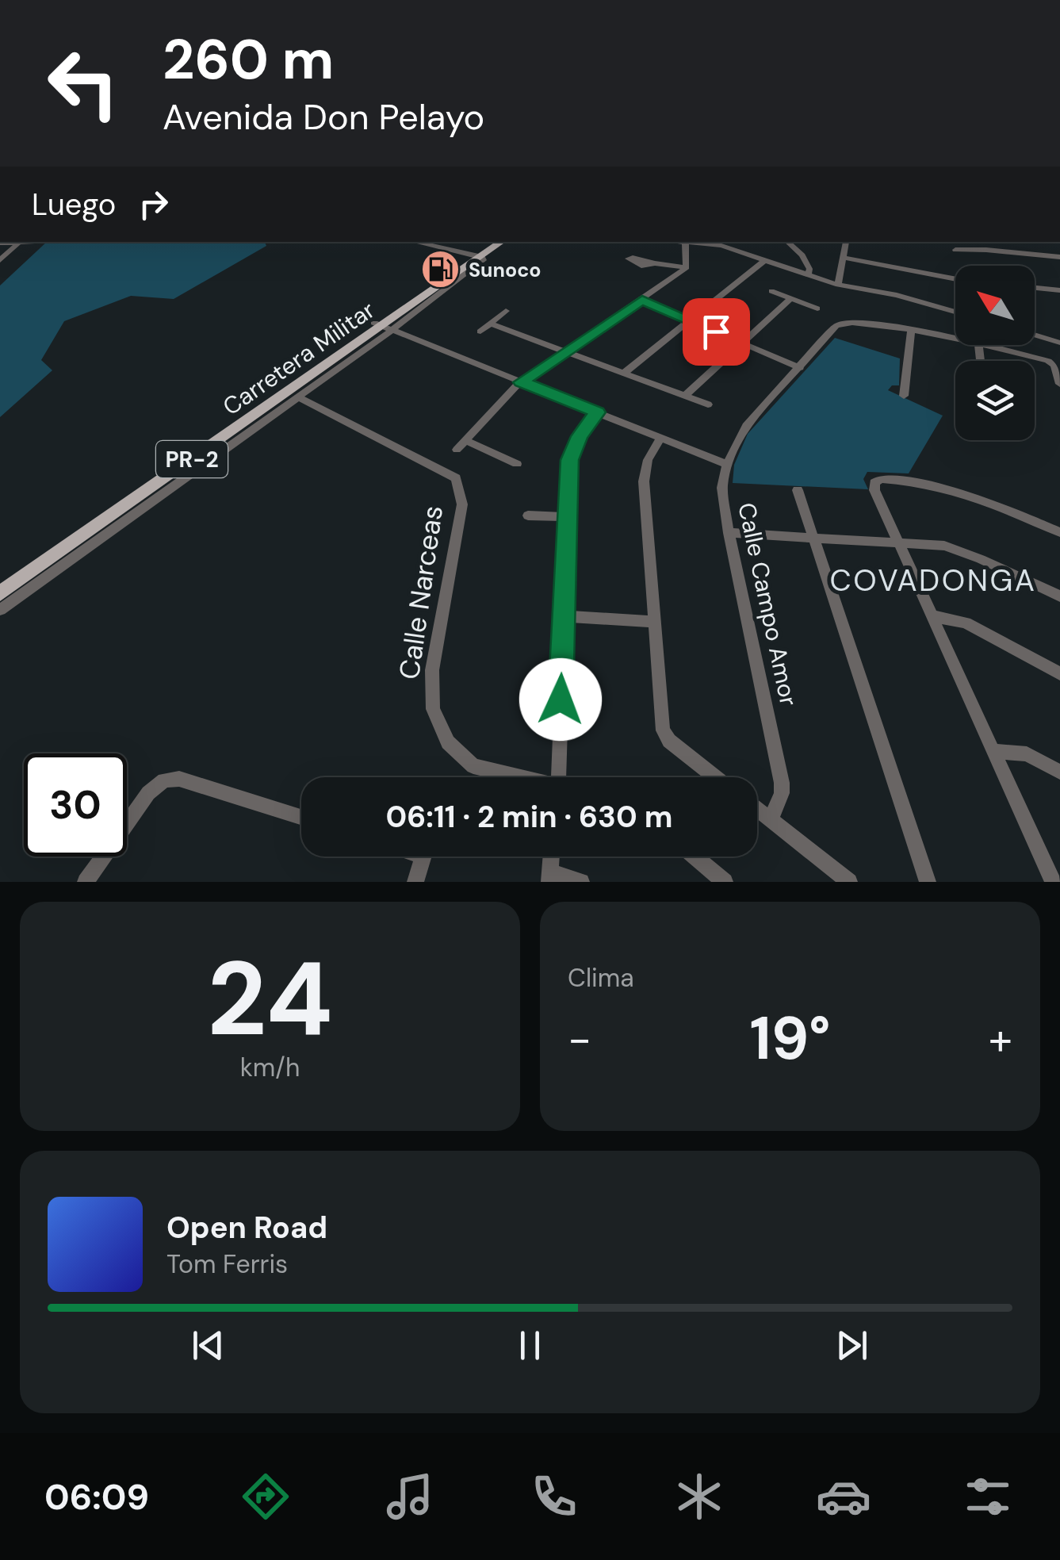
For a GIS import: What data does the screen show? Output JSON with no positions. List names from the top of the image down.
{
  "streets": {
    "main road": ["Carretera Militar", "PR-2"],
    "street": ["Calle Narceas", "Calle Campo Amor"]
  },
  "crossings": [
    ["Carretera Militar", "Calle Narceas"]
  ],
  "districts": ["COVADONGA"],
  "places": {
    "fuel station": ["Sunoco"]
  },
  "north": "top left",
  "page": {
    "turn": ["260 m", "Avenida Don Pelayo"],
    "then": "Luego",
    "limit": "30",
    "trip": "06:11 · 2 min · 630 m",
    "tile": [
      ["24", "km/h"],
      "Clima"
    ],
    "heat": ["−", "19°", "+"],
    "song": ["Open Road", "Tom Ferris"],
    "tabs": "06:09"
  }
}
